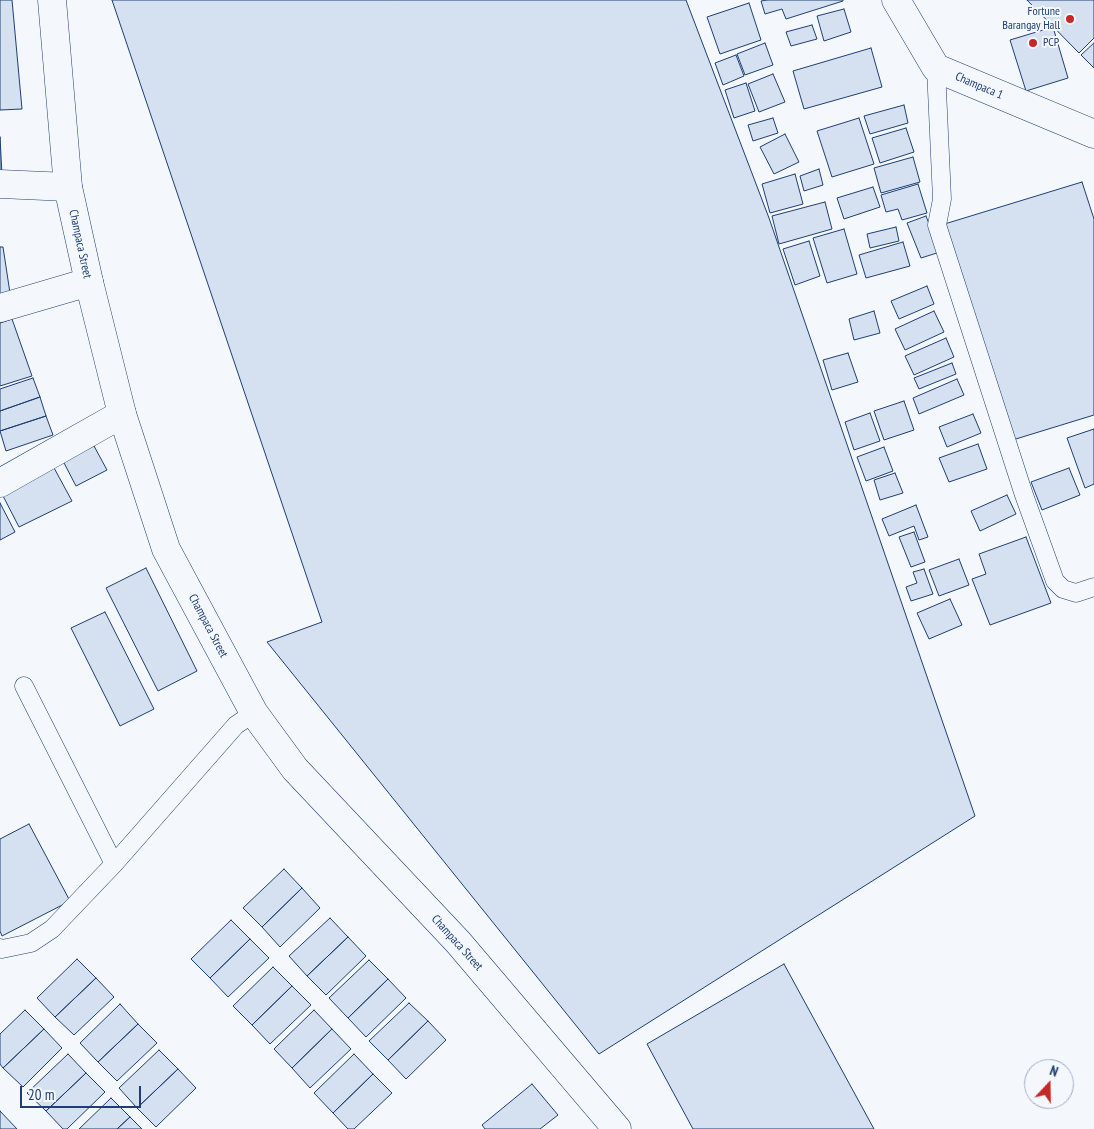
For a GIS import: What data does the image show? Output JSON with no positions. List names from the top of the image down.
{
  "streets": {
    "street": ["Champaca 1", "Champaca Street"]
  },
  "places": ["Fortune Barangay Hall", "PCP"],
  "scale_bar": "20 m",
  "north": "top"
}
